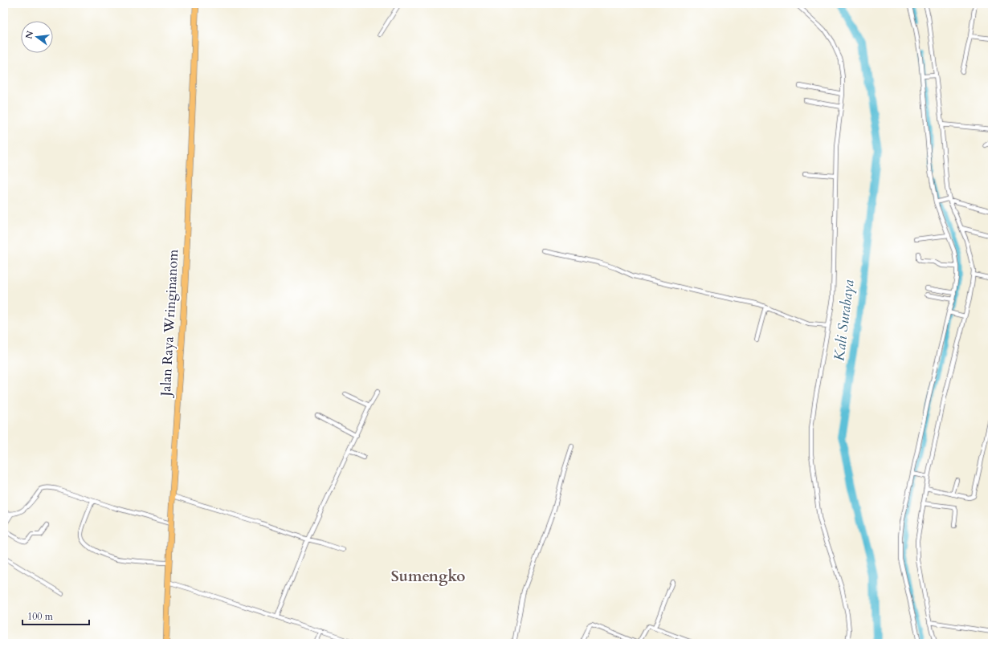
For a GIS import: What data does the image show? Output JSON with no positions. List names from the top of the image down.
{
  "streets": {
    "main road": ["Jalan Raya Wringinanom"]
  },
  "districts": ["Sumengko"],
  "water": ["Kali Surabaya"],
  "scale_bar": "100 m",
  "north": "left"
}
